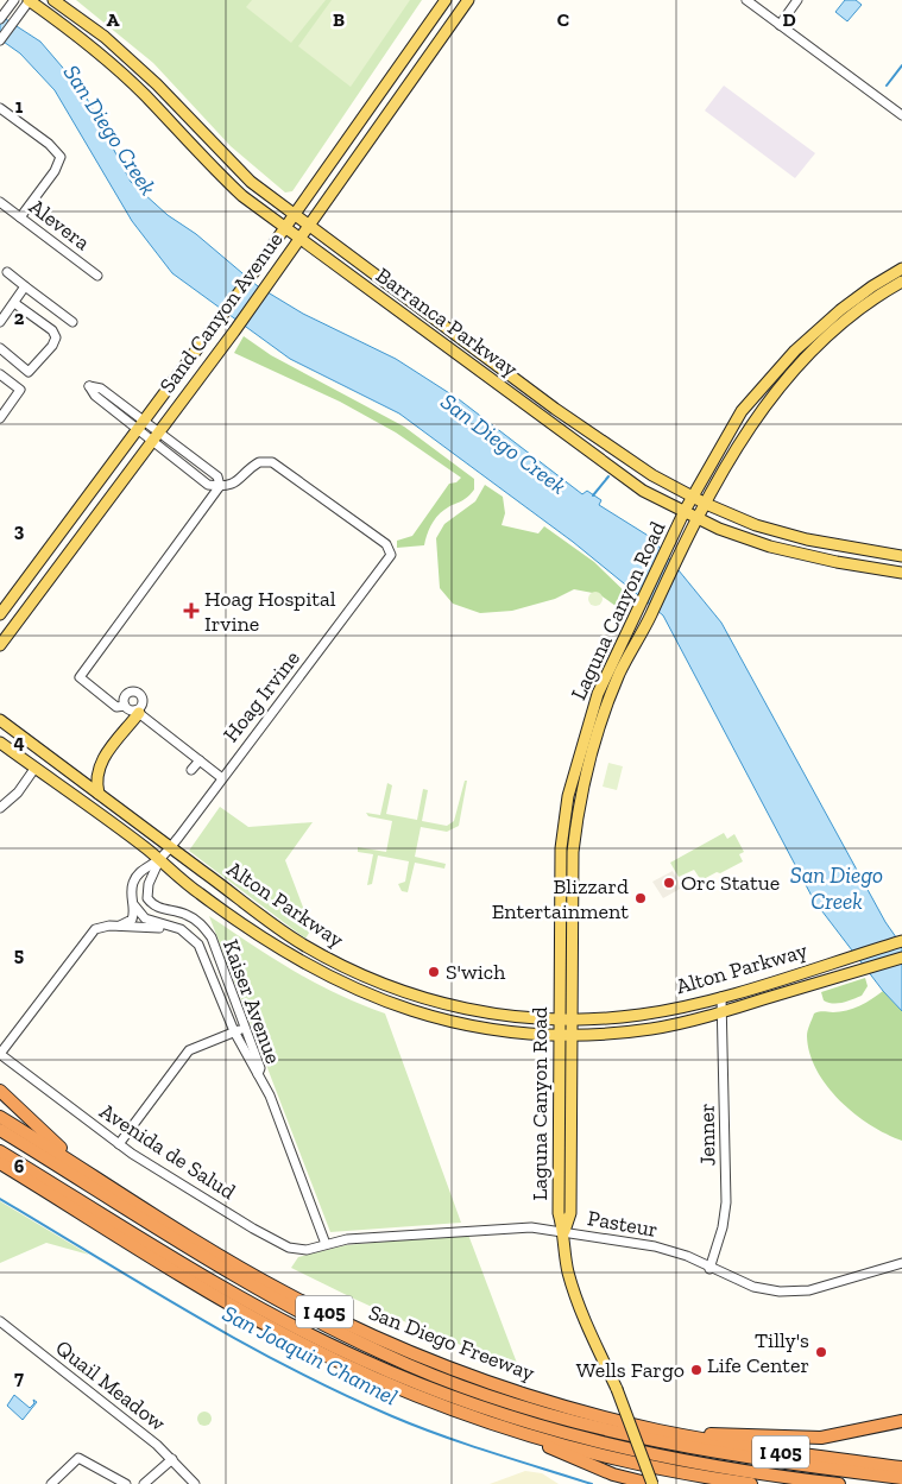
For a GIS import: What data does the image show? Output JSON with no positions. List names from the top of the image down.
{
  "streets": {
    "highway": ["I 405", "San Diego Freeway"],
    "main road": [
      "Sand Canyon Avenue",
      "Barranca Parkway",
      "Laguna Canyon Road",
      "Alton Parkway"
    ],
    "street": [
      "Alevera",
      "Hoag Irvine",
      "Kaiser Avenue",
      "Jenner",
      "Avenida de Salud",
      "Pasteur",
      "Quail Meadow"
    ]
  },
  "crossings": [
    ["Sand Canyon Avenue", "Barranca Parkway"],
    ["Barranca Parkway", "Laguna Canyon Road"],
    ["Laguna Canyon Road", "Alton Parkway"],
    ["Laguna Canyon Road", "Pasteur"],
    ["Hoag Irvine", "Alton Parkway"],
    ["Hoag Irvine", "Kaiser Avenue"],
    ["Alton Parkway", "Kaiser Avenue"],
    ["Alton Parkway", "Jenner"],
    ["Kaiser Avenue", "Avenida de Salud"],
    ["Kaiser Avenue", "Pasteur"],
    ["Jenner", "Pasteur"],
    ["Avenida de Salud", "Pasteur"]
  ],
  "water": ["San Diego Creek", "San Joaquin Channel"],
  "places": {
    "health": ["Hoag Hospital Irvine"],
    "other": [
      "Orc Statue",
      "Blizzard Entertainment",
      "S'wich",
      "Tilly's Life Center",
      "Wells Fargo"
    ]
  },
  "grid": {
    "columns": [
      "A",
      "B",
      "C",
      "D"
    ],
    "rows": [
      "1",
      "2",
      "3",
      "4",
      "5",
      "6",
      "7"
    ]
  }
}
